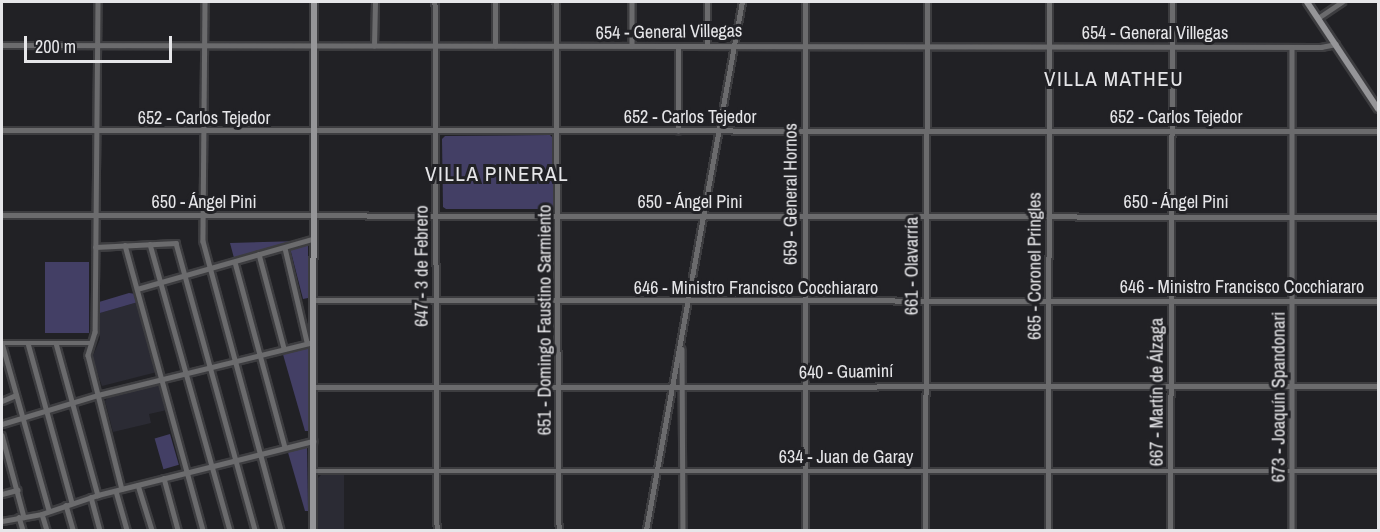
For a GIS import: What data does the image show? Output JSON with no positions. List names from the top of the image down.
{
  "streets": {
    "street": [
      "654 - General Villegas",
      "652 - Carlos Tejedor",
      "659 - General Hornos",
      "650 - Ángel Pini",
      "647 - 3 de Febrero",
      "661 - Olavarría",
      "665 - Coronel Pringles",
      "646 - Ministro Francisco Cocchiararo",
      "651 - Domingo Faustino Sarmiento",
      "640 - Guaminí",
      "667 - Martín de Álzaga",
      "673 - Joaquín Spandonari",
      "634 - Juan de Garay"
    ]
  },
  "crossings": [
    ["654 - General Villegas", "659 - General Hornos"],
    ["654 - General Villegas", "647 - 3 de Febrero"],
    ["654 - General Villegas", "661 - Olavarría"],
    ["654 - General Villegas", "665 - Coronel Pringles"],
    ["654 - General Villegas", "651 - Domingo Faustino Sarmiento"],
    ["654 - General Villegas", "667 - Martín de Álzaga"],
    ["654 - General Villegas", "673 - Joaquín Spandonari"],
    ["652 - Carlos Tejedor", "659 - General Hornos"],
    ["652 - Carlos Tejedor", "647 - 3 de Febrero"],
    ["652 - Carlos Tejedor", "661 - Olavarría"],
    ["652 - Carlos Tejedor", "665 - Coronel Pringles"],
    ["652 - Carlos Tejedor", "651 - Domingo Faustino Sarmiento"],
    ["652 - Carlos Tejedor", "667 - Martín de Álzaga"],
    ["652 - Carlos Tejedor", "673 - Joaquín Spandonari"],
    ["659 - General Hornos", "650 - Ángel Pini"],
    ["659 - General Hornos", "646 - Ministro Francisco Cocchiararo"],
    ["659 - General Hornos", "640 - Guaminí"],
    ["659 - General Hornos", "634 - Juan de Garay"],
    ["650 - Ángel Pini", "647 - 3 de Febrero"],
    ["650 - Ángel Pini", "661 - Olavarría"],
    ["650 - Ángel Pini", "665 - Coronel Pringles"],
    ["650 - Ángel Pini", "651 - Domingo Faustino Sarmiento"],
    ["650 - Ángel Pini", "667 - Martín de Álzaga"],
    ["650 - Ángel Pini", "673 - Joaquín Spandonari"],
    ["647 - 3 de Febrero", "646 - Ministro Francisco Cocchiararo"],
    ["647 - 3 de Febrero", "640 - Guaminí"],
    ["647 - 3 de Febrero", "634 - Juan de Garay"],
    ["661 - Olavarría", "646 - Ministro Francisco Cocchiararo"],
    ["661 - Olavarría", "640 - Guaminí"],
    ["661 - Olavarría", "634 - Juan de Garay"],
    ["665 - Coronel Pringles", "646 - Ministro Francisco Cocchiararo"],
    ["665 - Coronel Pringles", "640 - Guaminí"],
    ["665 - Coronel Pringles", "634 - Juan de Garay"],
    ["646 - Ministro Francisco Cocchiararo", "651 - Domingo Faustino Sarmiento"],
    ["646 - Ministro Francisco Cocchiararo", "667 - Martín de Álzaga"],
    ["646 - Ministro Francisco Cocchiararo", "673 - Joaquín Spandonari"],
    ["651 - Domingo Faustino Sarmiento", "640 - Guaminí"],
    ["651 - Domingo Faustino Sarmiento", "634 - Juan de Garay"],
    ["640 - Guaminí", "667 - Martín de Álzaga"],
    ["640 - Guaminí", "673 - Joaquín Spandonari"],
    ["667 - Martín de Álzaga", "634 - Juan de Garay"],
    ["673 - Joaquín Spandonari", "634 - Juan de Garay"]
  ],
  "districts": ["VILLA MATHEU", "VILLA PINERAL"],
  "scale_bar": "200 m"
}
